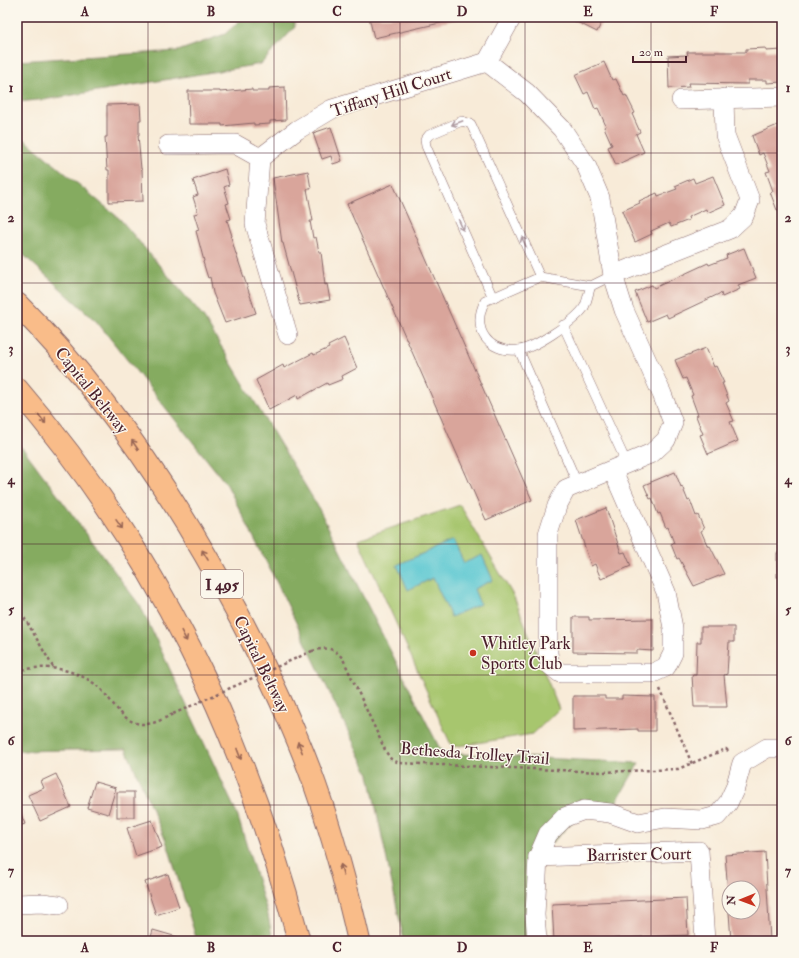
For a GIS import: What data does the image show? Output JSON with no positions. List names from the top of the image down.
{
  "streets": {
    "highway": ["Capital Beltway", "I 495"],
    "street": ["Tiffany Hill Court", "Barrister Court"],
    "path": ["Bethesda Trolley Trail"]
  },
  "places": ["Whitley Park Sports Club"],
  "scale_bar": "20 m",
  "north": "left",
  "grid": {
    "columns": [
      "A",
      "B",
      "C",
      "D",
      "E",
      "F"
    ],
    "rows": [
      "1",
      "2",
      "3",
      "4",
      "5",
      "6",
      "7"
    ]
  }
}
